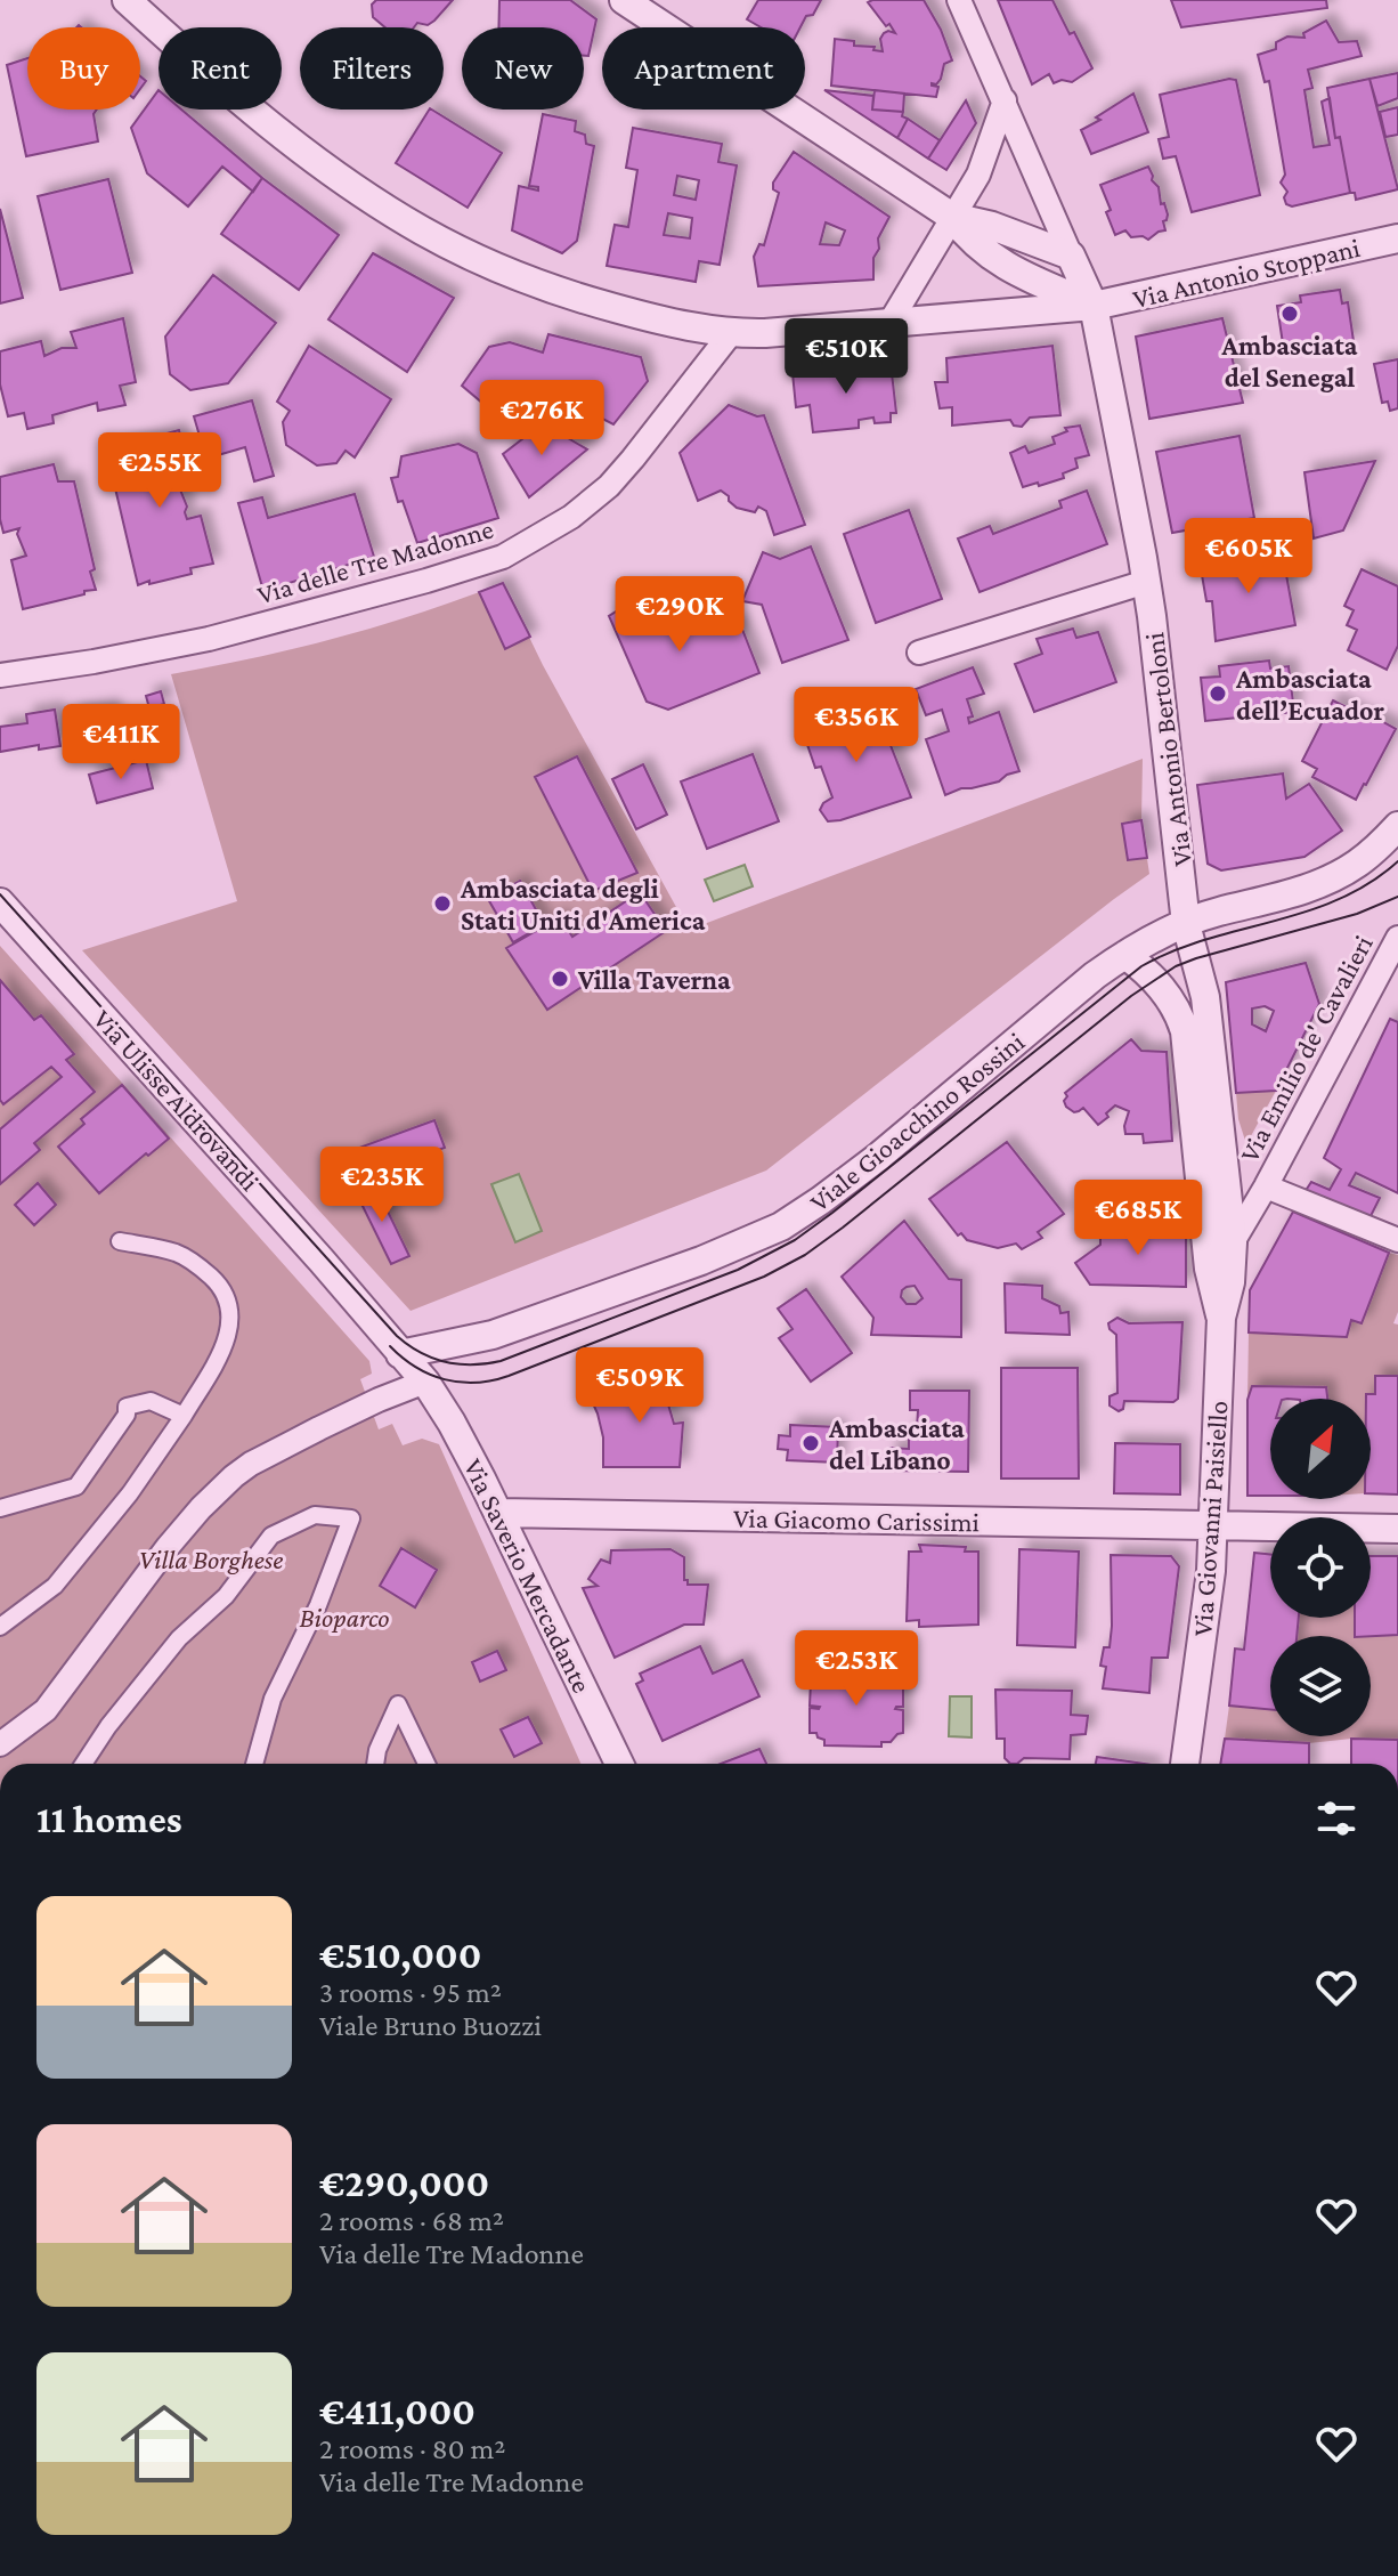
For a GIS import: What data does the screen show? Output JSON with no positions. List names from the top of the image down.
{
  "streets": {
    "street": [
      "Via Antonio Stoppani",
      "Via delle Tre Madonne",
      "Via Antonio Bertoloni",
      "Via Emilio de' Cavalieri",
      "Via Ulisse Aldrovandi",
      "Viale Gioacchino Rossini",
      "Via Giovanni Paisiello",
      "Via Giacomo Carissimi",
      "Via Saverio Mercadante"
    ]
  },
  "crossings": [
    ["Via Antonio Stoppani", "Via delle Tre Madonne"],
    ["Via Antonio Stoppani", "Via Antonio Bertoloni"],
    ["Via Antonio Bertoloni", "Viale Gioacchino Rossini"],
    ["Via Antonio Bertoloni", "Via Giovanni Paisiello"],
    ["Via Emilio de' Cavalieri", "Via Giovanni Paisiello"],
    ["Via Ulisse Aldrovandi", "Viale Gioacchino Rossini"],
    ["Via Ulisse Aldrovandi", "Via Saverio Mercadante"],
    ["Viale Gioacchino Rossini", "Via Giovanni Paisiello"],
    ["Via Giovanni Paisiello", "Via Giacomo Carissimi"],
    ["Via Giacomo Carissimi", "Via Saverio Mercadante"]
  ],
  "parks": ["Villa Borghese", "Bioparco"],
  "places": [
    "Ambasciata del Senegal",
    "Ambasciata dell’Ecuador",
    "Ambasciata degli Stati Uniti d'America",
    "Villa Taverna",
    "Ambasciata del Libano"
  ],
  "north": "top right",
  "page": {
    "chip": [
      "Buy",
      "Rent",
      "Filters",
      "New",
      "Apartment"
    ],
    "price": [
      "€510K",
      "€276K",
      "€255K",
      "€605K",
      "€290K",
      "€356K",
      "€411K",
      "€235K",
      "€685K",
      "€509K",
      "€253K"
    ],
    "heading": "11 homes",
    "list": [
      {
        "name": "€510,000",
        "note": "3 rooms · 95 m² · Viale Bruno Buozzi"
      },
      {
        "name": "€290,000",
        "note": "2 rooms · 68 m² · Via delle Tre Madonne"
      },
      {
        "name": "€411,000",
        "note": "2 rooms · 80 m² · Via delle Tre Madonne"
      }
    ]
  }
}
